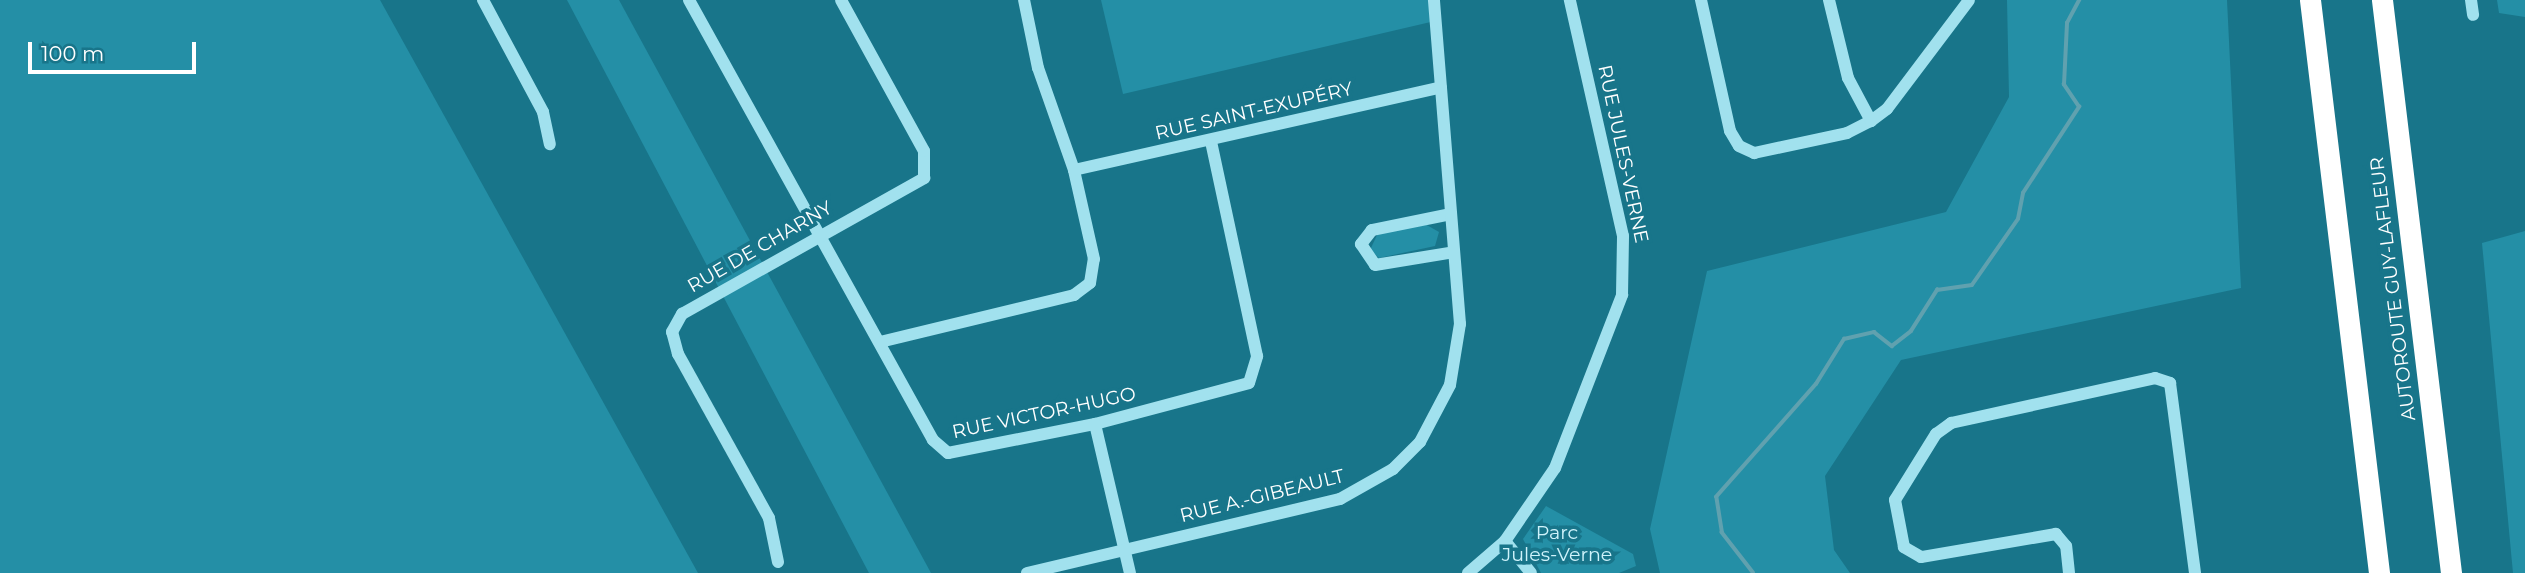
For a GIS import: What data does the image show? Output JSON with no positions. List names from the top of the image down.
{
  "streets": {
    "highway": ["AUTOROUTE GUY-LAFLEUR"],
    "street": [
      "RUE SAINT-EXUPÉRY",
      "RUE JULES-VERNE",
      "RUE DE CHARNY",
      "RUE VICTOR-HUGO",
      "RUE A.-GIBEAULT"
    ]
  },
  "crossings": [
    ["RUE SAINT-EXUPÉRY", "RUE VICTOR-HUGO"],
    ["RUE SAINT-EXUPÉRY", "RUE A.-GIBEAULT"],
    ["RUE DE CHARNY", "RUE VICTOR-HUGO"]
  ],
  "parks": ["Parc Jules-Verne"],
  "scale_bar": "100 m"
}
